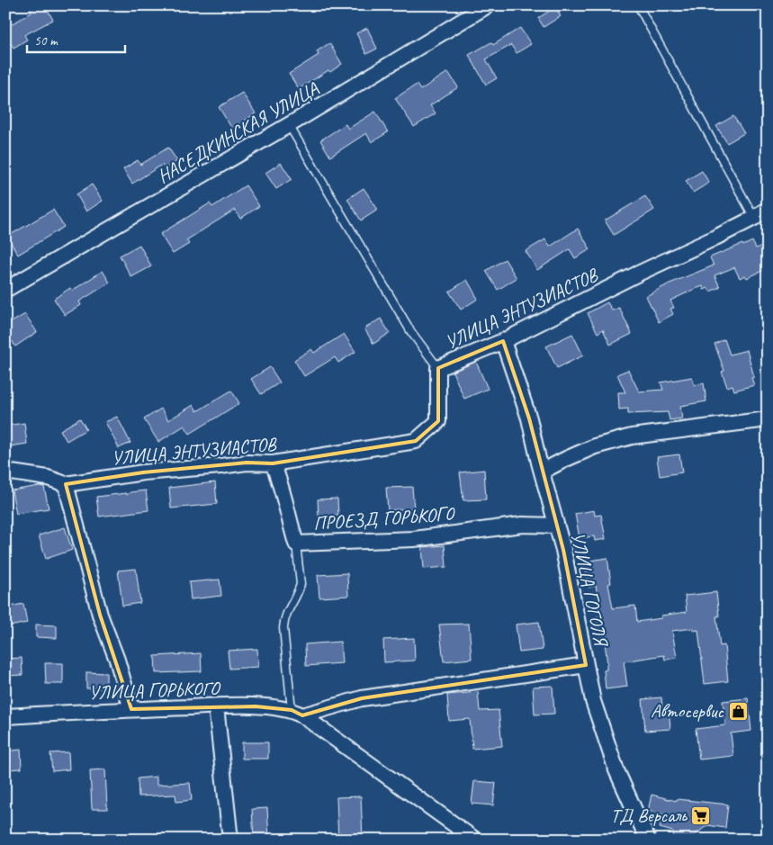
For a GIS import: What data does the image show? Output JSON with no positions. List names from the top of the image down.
{
  "streets": {
    "street": [
      "НАСЕДКИНСКАЯ УЛИЦА",
      "УЛИЦА ЭНТУЗИАСТОВ",
      "ПРОЕЗД ГОРЬКОГО",
      "УЛИЦА ГОГОЛЯ",
      "УЛИЦА ГОРЬКОГО"
    ]
  },
  "crossings": [
    ["УЛИЦА ЭНТУЗИАСТОВ", "ПРОЕЗД ГОРЬКОГО"],
    ["УЛИЦА ЭНТУЗИАСТОВ", "УЛИЦА ГОГОЛЯ"],
    ["ПРОЕЗД ГОРЬКОГО", "УЛИЦА ГОГОЛЯ"],
    ["УЛИЦА ГОГОЛЯ", "УЛИЦА ГОРЬКОГО"]
  ],
  "places": {
    "shop": ["Автосервис"],
    "supermarket": ["ТД Версаль"]
  },
  "scale_bar": "50 m"
}
